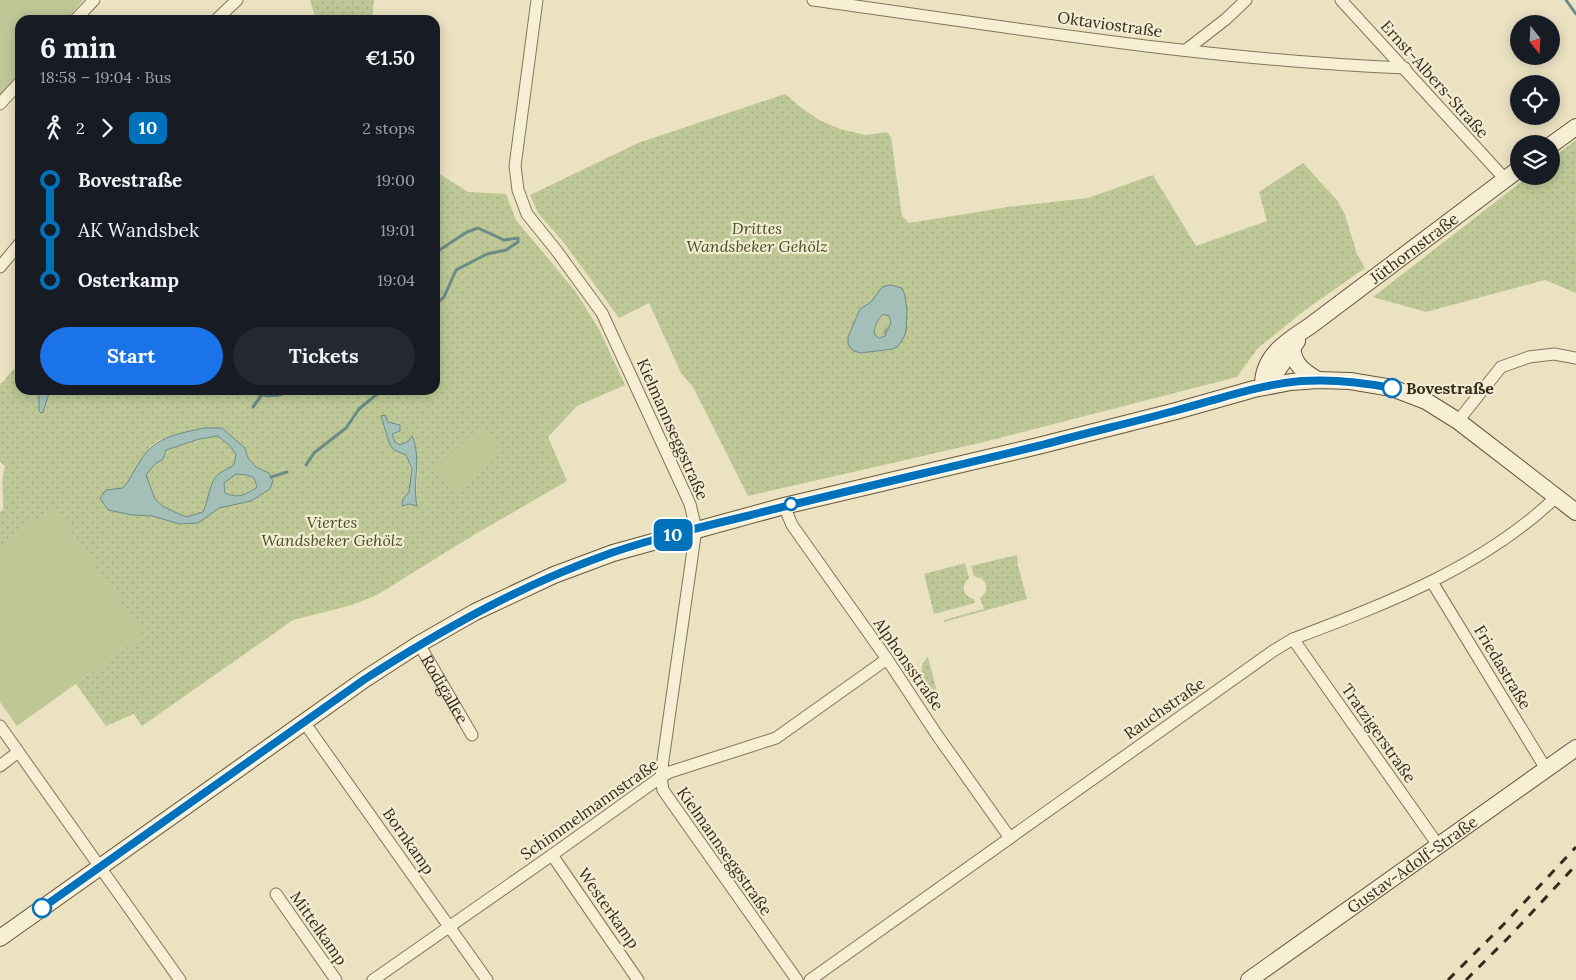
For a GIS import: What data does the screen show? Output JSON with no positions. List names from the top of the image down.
{
  "streets": {
    "main road": ["Jüthornstraße", "Rodigallee", "Gustav-Adolf-Straße"],
    "street": [
      "Oktaviostraße",
      "Ernst-Albers-Straße",
      "Kielmannseggstraße",
      "Alphonsstraße",
      "Friedastraße",
      "Rauchstraße",
      "Tratzigerstraße",
      "Schimmelmannstraße",
      "Bornkamp",
      "Westerkamp",
      "Mittelkamp"
    ]
  },
  "crossings": [
    ["Oktaviostraße", "Ernst-Albers-Straße"],
    ["Ernst-Albers-Straße", "Jüthornstraße"],
    ["Kielmannseggstraße", "Rodigallee"],
    ["Kielmannseggstraße", "Schimmelmannstraße"],
    ["Alphonsstraße", "Rauchstraße"],
    ["Alphonsstraße", "Schimmelmannstraße"],
    ["Friedastraße", "Rauchstraße"],
    ["Friedastraße", "Gustav-Adolf-Straße"],
    ["Rodigallee", "Bornkamp"],
    ["Rauchstraße", "Tratzigerstraße"],
    ["Tratzigerstraße", "Gustav-Adolf-Straße"],
    ["Schimmelmannstraße", "Bornkamp"],
    ["Schimmelmannstraße", "Westerkamp"]
  ],
  "parks": ["Drittes Wandsbeker Gehölz", "Viertes Wandsbeker Gehölz"],
  "places": ["Bovestraße"],
  "lines": ["bus line 10"],
  "north": "bottom",
  "page": {
    "on_map": "10",
    "heading": ["6 min", "18:58 – 19:04 · Bus", "€1.50"],
    "legs": ["2", "10", "2 stops"],
    "list": [
      {
        "name": "Bovestraße",
        "value": "19:00"
      },
      {
        "name": "AK Wandsbek",
        "value": "19:01"
      },
      {
        "name": "Osterkamp",
        "value": "19:04"
      }
    ],
    "buttons": ["Start", "Tickets"]
  }
}
